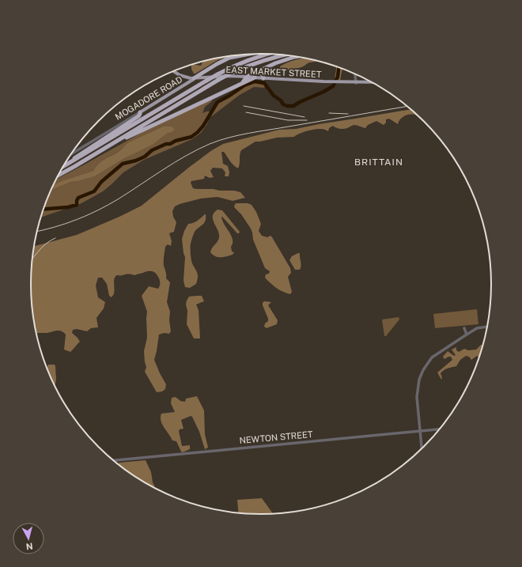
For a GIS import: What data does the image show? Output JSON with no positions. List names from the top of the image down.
{
  "streets": {
    "main road": ["EAST MARKET STREET", "MOGADORE ROAD"],
    "street": ["NEWTON STREET"]
  },
  "crossings": [
    ["EAST MARKET STREET", "MOGADORE ROAD"]
  ],
  "districts": ["BRITTAIN"],
  "north": "bottom"
}
